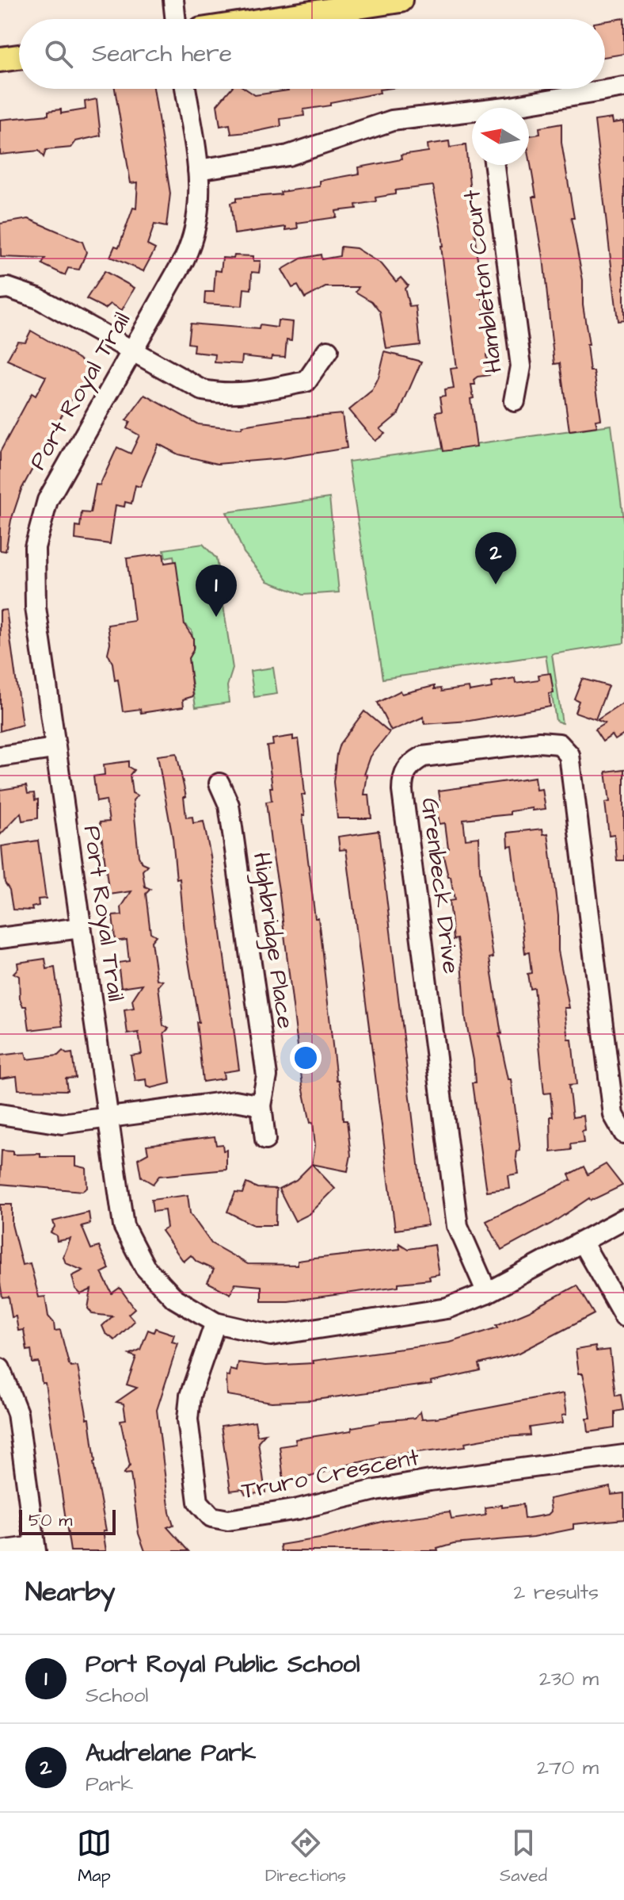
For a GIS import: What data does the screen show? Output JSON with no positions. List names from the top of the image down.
{
  "streets": {
    "street": [
      "Hambleton Court",
      "Port Royal Trail",
      "Grenbeck Drive",
      "Highbridge Place",
      "Truro Crescent"
    ]
  },
  "crossings": [
    ["Port Royal Trail", "Grenbeck Drive"],
    ["Port Royal Trail", "Truro Crescent"]
  ],
  "scale_bar": "50 m",
  "north": "left",
  "page": {
    "search": "Search here",
    "pins": ["2", "1"],
    "scale": "50 m",
    "heading": ["Nearby", "2 results"],
    "list": [
      {
        "mark": "1",
        "name": "Port Royal Public School",
        "note": "School",
        "value": "230 m"
      },
      {
        "mark": "2",
        "name": "Audrelane Park",
        "note": "Park",
        "value": "270 m"
      }
    ],
    "nav": ["Map", "Directions", "Saved"]
  }
}
